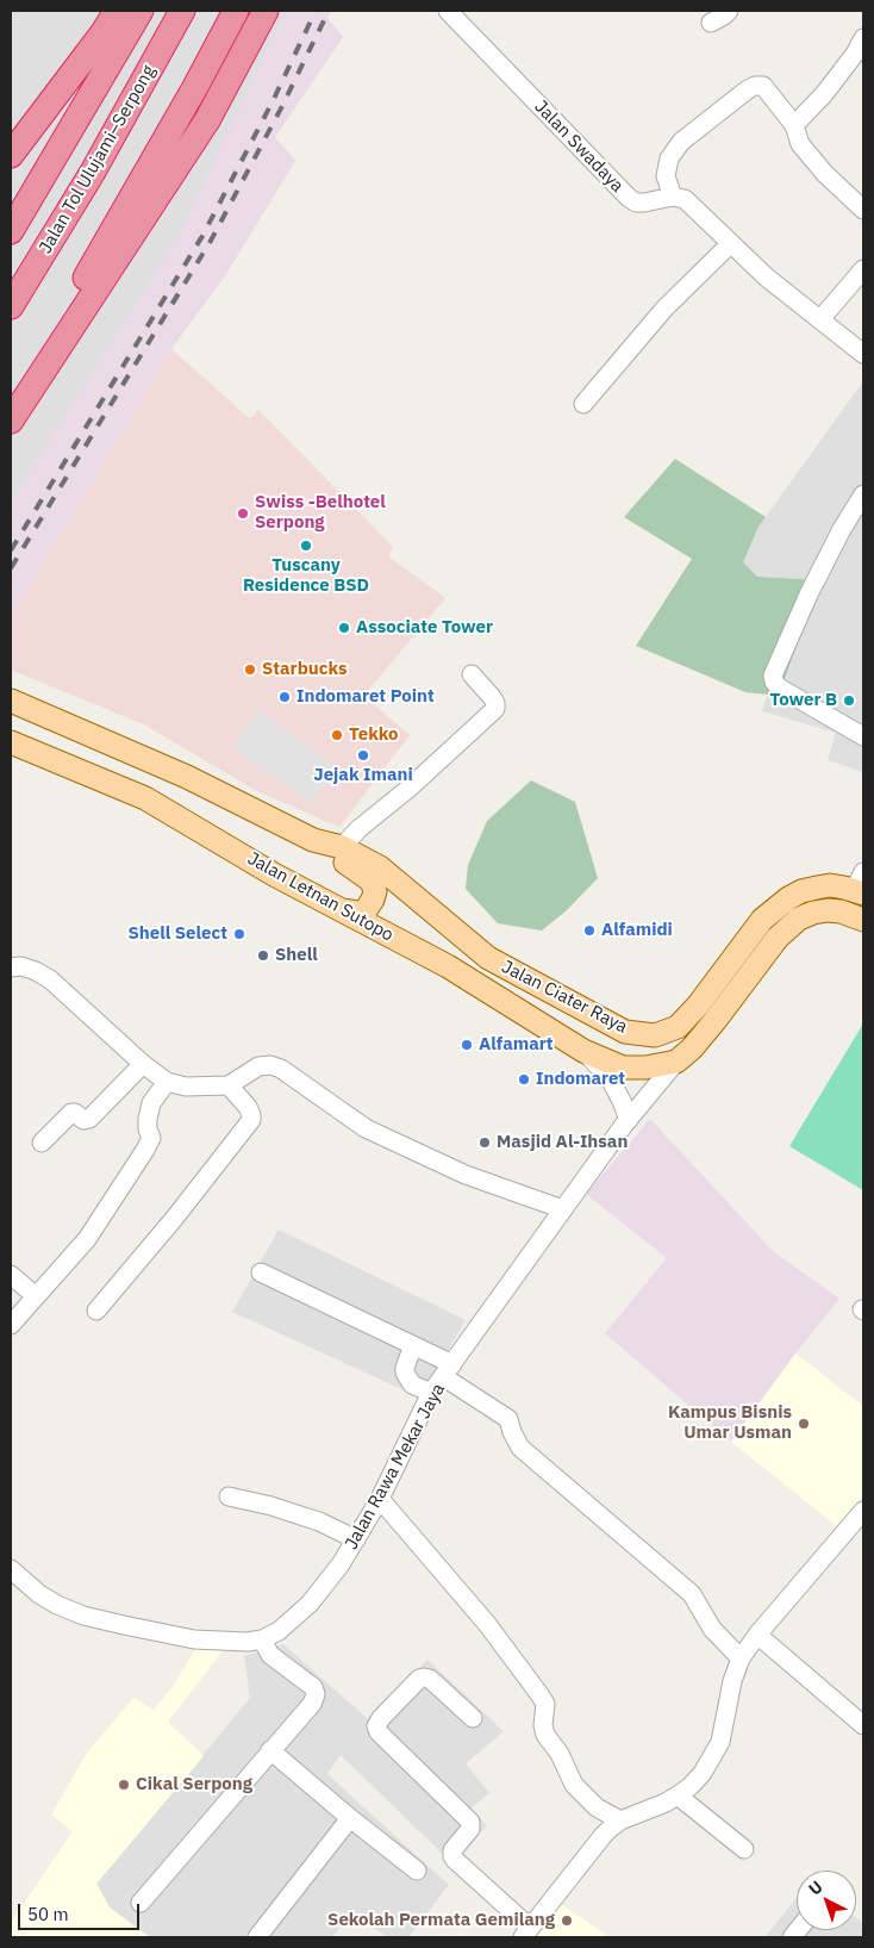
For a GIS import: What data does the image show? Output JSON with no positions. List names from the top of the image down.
{
  "streets": {
    "highway": ["Jalan Tol Ulujami–Serpong"],
    "main road": ["Jalan Letnan Sutopo", "Jalan Ciater Raya"],
    "street": ["Jalan Swadaya", "Jalan Rawa Mekar Jaya"]
  },
  "crossings": [
    ["Jalan Letnan Sutopo", "Jalan Rawa Mekar Jaya"]
  ],
  "places": [
    "Swiss -Belhotel Serpong",
    "Tuscany Residence BSD",
    "Associate Tower",
    "Starbucks",
    "Indomaret Point",
    "Tower B",
    "Tekko",
    "Jejak Imani",
    "Alfamidi",
    "Shell Select",
    "Shell",
    "Alfamart",
    "Indomaret",
    "Masjid Al-Ihsan",
    "Kampus Bisnis Umar Usman",
    "Cikal Serpong",
    "Sekolah Permata Gemilang"
  ],
  "scale_bar": "50 m",
  "north": "top left"
}
